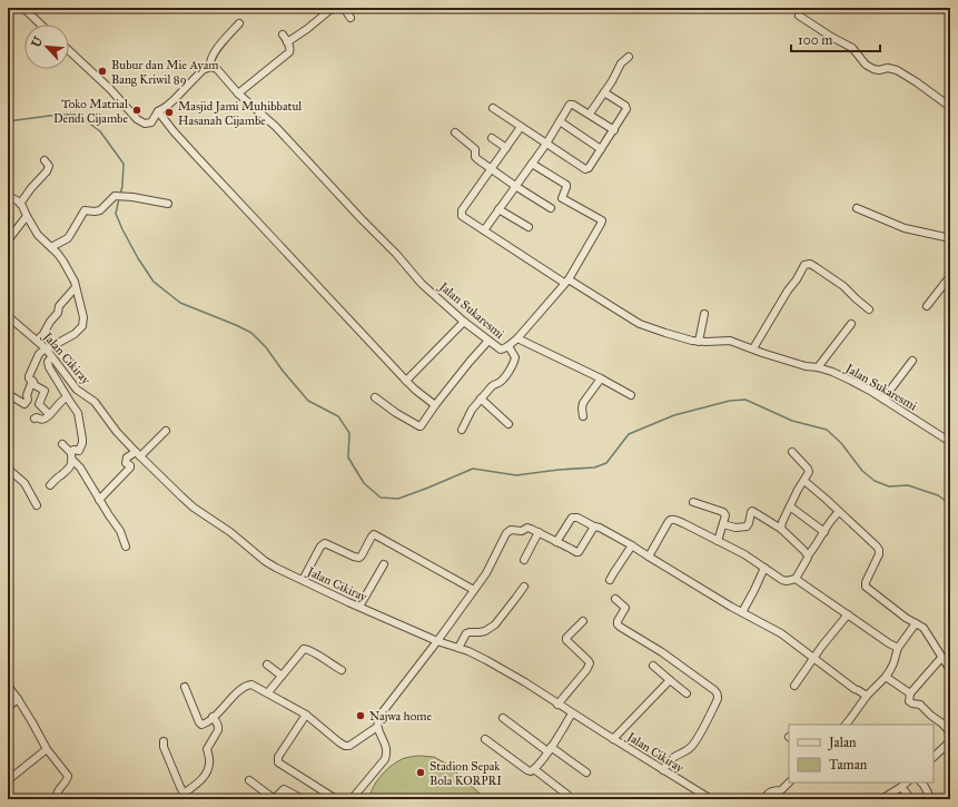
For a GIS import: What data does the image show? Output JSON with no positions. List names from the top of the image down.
{
  "streets": {
    "street": ["Jalan Sukaresmi", "Jalan Cikiray"]
  },
  "places": [
    "Bubur dan Mie Ayam Bang Kriwil 89",
    "Toko Matrial Dendi Cijambe",
    "Masjid Jami Muhibbatul Hasanah Cijambe",
    "Najwa home",
    "Stadion Sepak Bola KORPRI"
  ],
  "legend": ["Jalan", "Taman"],
  "scale_bar": "100 m",
  "north": "top left"
}
